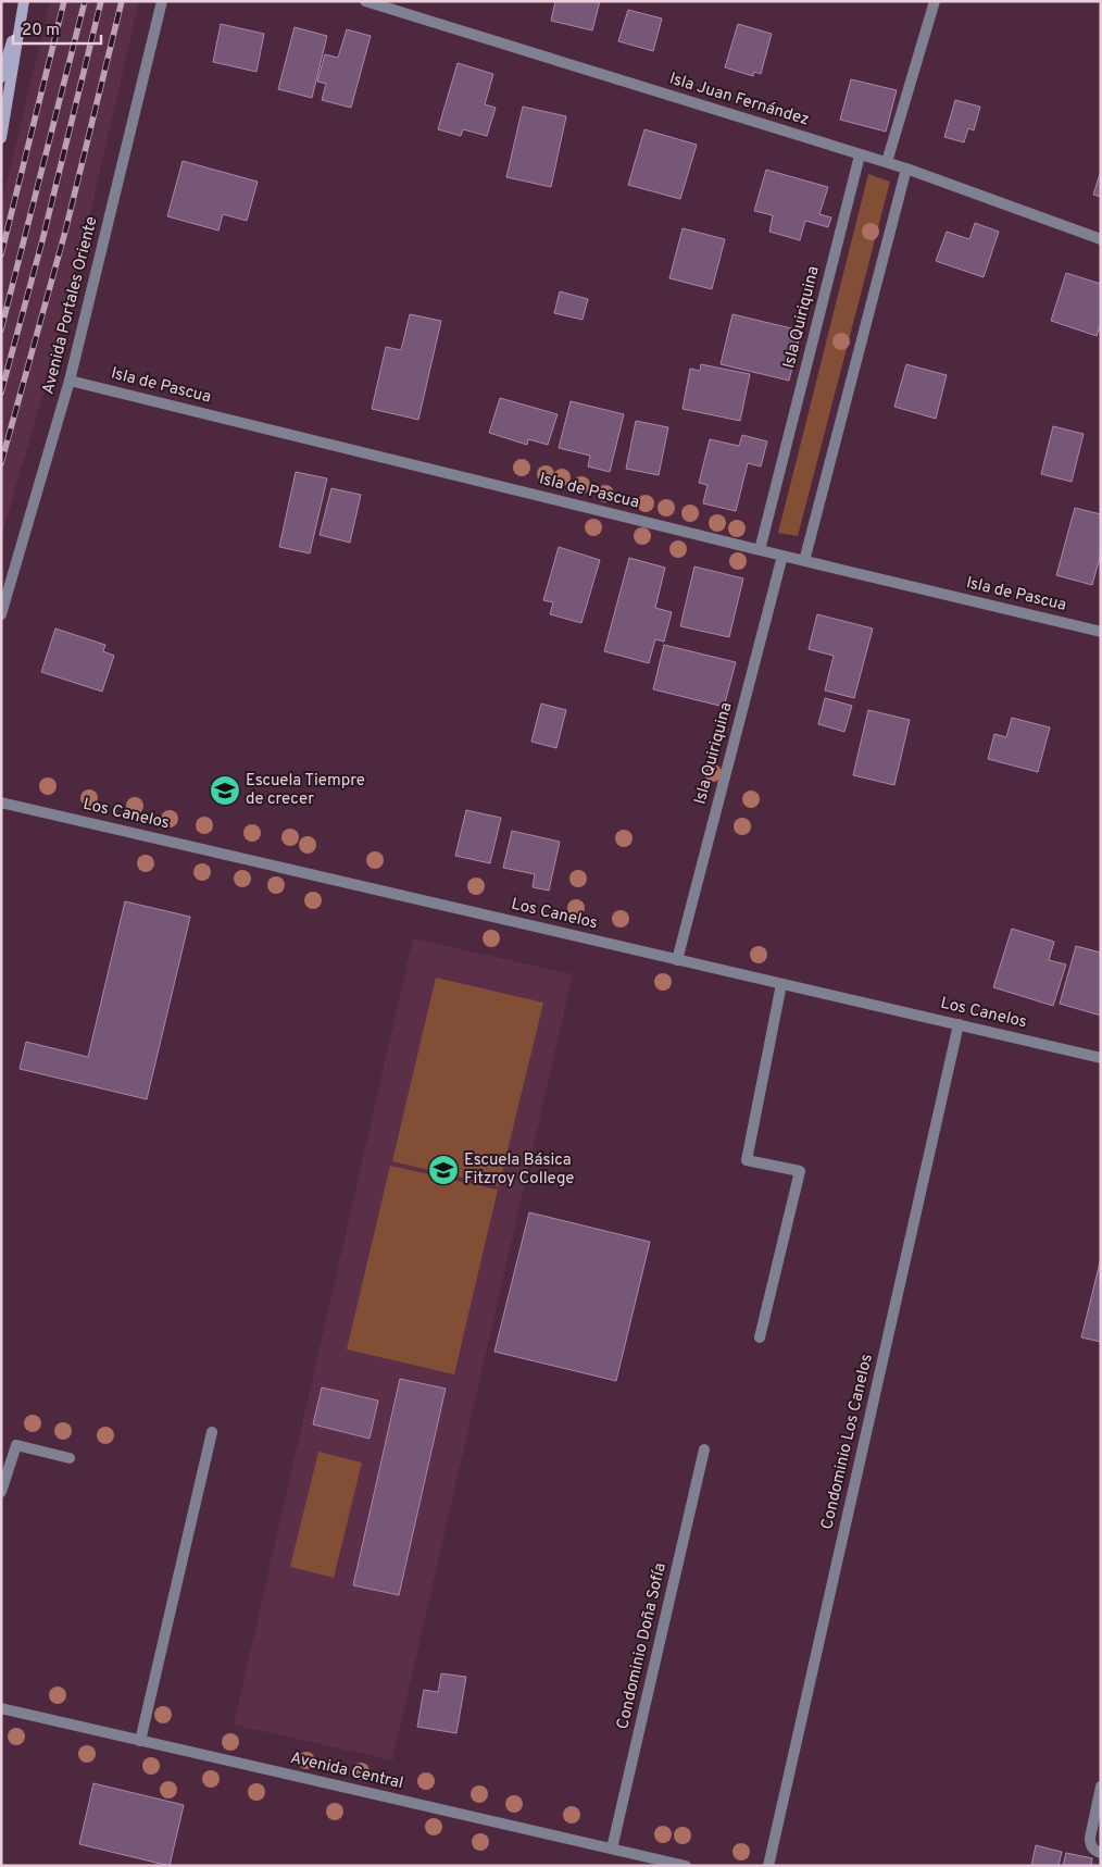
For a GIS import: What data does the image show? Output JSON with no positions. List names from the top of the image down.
{
  "streets": {
    "street": [
      "Isla Juan Fernández",
      "Avenida Portales Oriente",
      "Isla Quiriquina",
      "Isla de Pascua",
      "Los Canelos",
      "Condominio Los Canelos",
      "Condominio Doña Sofía",
      "Avenida Central"
    ]
  },
  "crossings": [
    ["Isla Juan Fernández", "Isla Quiriquina"],
    ["Avenida Portales Oriente", "Isla de Pascua"],
    ["Isla Quiriquina", "Isla de Pascua"],
    ["Isla Quiriquina", "Los Canelos"],
    ["Los Canelos", "Condominio Los Canelos"],
    ["Condominio Doña Sofía", "Avenida Central"]
  ],
  "places": {
    "school or university": ["Escuela Tiempre de crecer", "Escuela Básica Fitzroy College"]
  },
  "scale_bar": "20 m"
}
